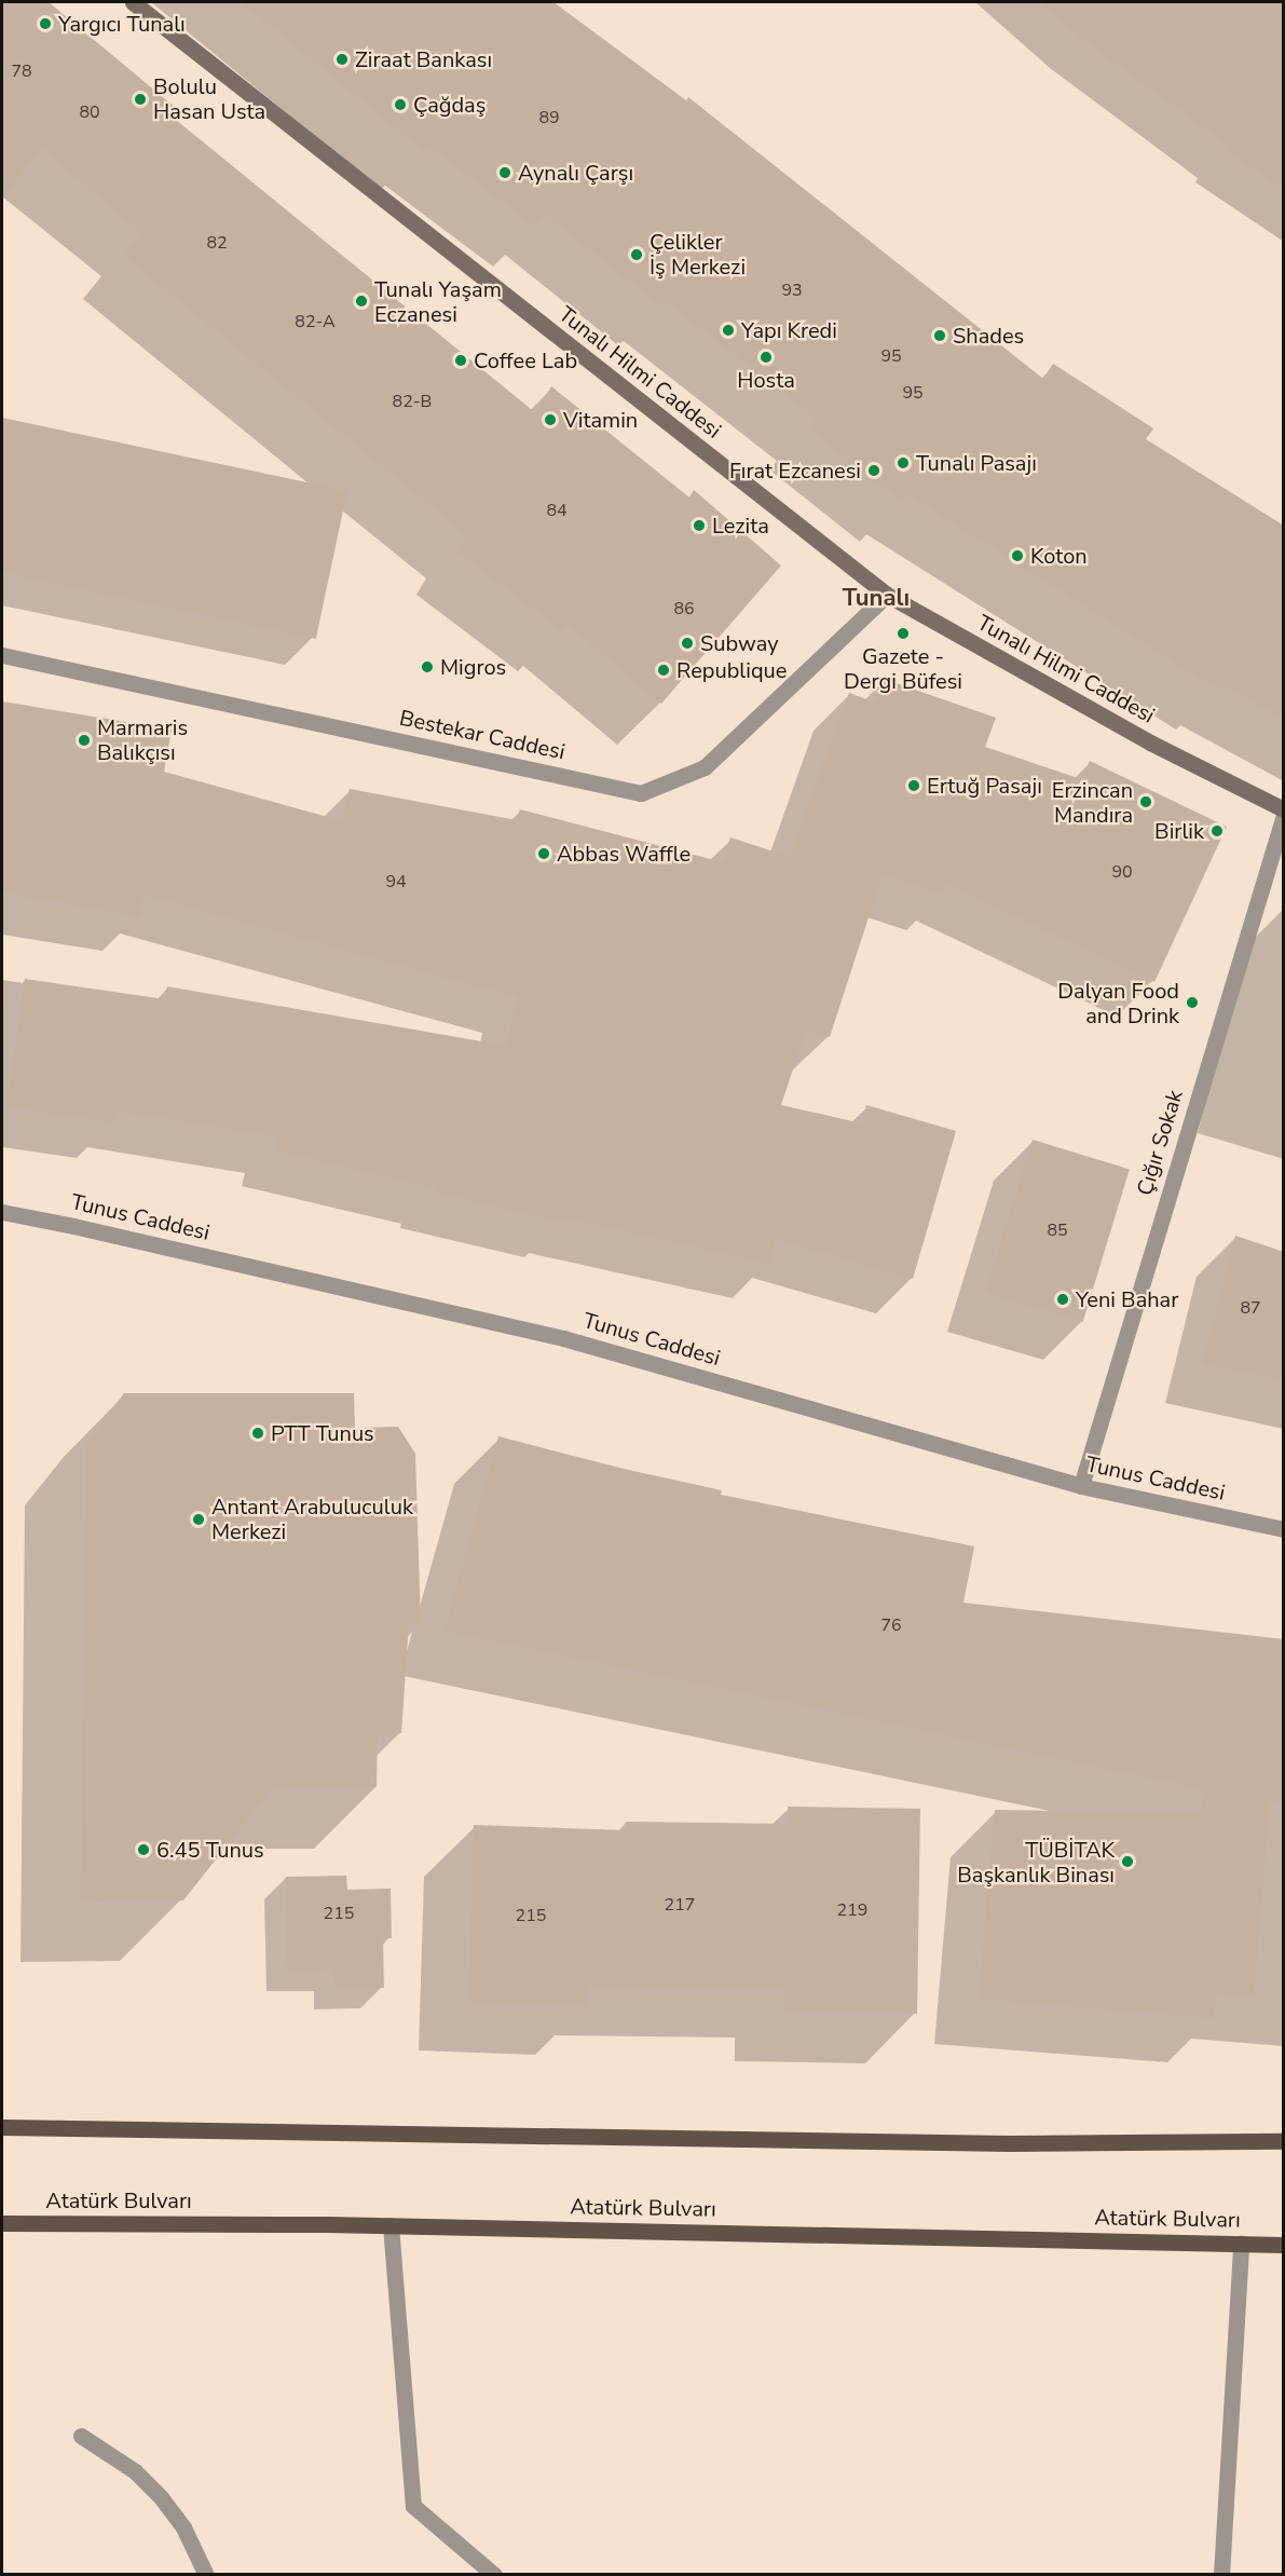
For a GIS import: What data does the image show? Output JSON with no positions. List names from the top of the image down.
{
  "streets": {
    "main road": ["Tunalı Hilmi Caddesi", "Atatürk Bulvarı"],
    "street": ["Bestekar Caddesi", "Çığır Sokak", "Tunus Caddesi"]
  },
  "crossings": [
    ["Tunalı Hilmi Caddesi", "Bestekar Caddesi"],
    ["Tunalı Hilmi Caddesi", "Çığır Sokak"],
    ["Çığır Sokak", "Tunus Caddesi"]
  ],
  "districts": ["Tunalı"],
  "places": [
    "Yargıcı Tunalı",
    "Ziraat Bankası",
    "Bolulu Hasan Usta",
    "Çağdaş",
    "Aynalı Çarşı",
    "Çelikler İş Merkezi",
    "Tunalı Yaşam Eczanesi",
    "Yapı Kredi",
    "Shades",
    "Hosta",
    "Coffee Lab",
    "Vitamin",
    "Tunalı Pasajı",
    "Fırat Ezcanesi",
    "Lezita",
    "Koton",
    "Gazete - Dergi Büfesi",
    "Subway",
    "Migros",
    "Republique",
    "Marmaris Balıkçısı",
    "Ertuğ Pasajı",
    "Erzincan Mandıra",
    "Birlik",
    "Abbas Waffle",
    "Dalyan Food and Drink",
    "Yeni Bahar",
    "PTT Tunus",
    "Antant Arabuluculuk Merkezi",
    "6.45 Tunus",
    "TÜBİTAK Başkanlık Binası"
  ],
  "house_numbers": [
    "78",
    "80",
    "89",
    "82",
    "93",
    "82-A",
    "95",
    "95",
    "82-B",
    "84",
    "86",
    "90",
    "94",
    "85",
    "87",
    "76",
    "217",
    "219",
    "215",
    "215"
  ]
}
